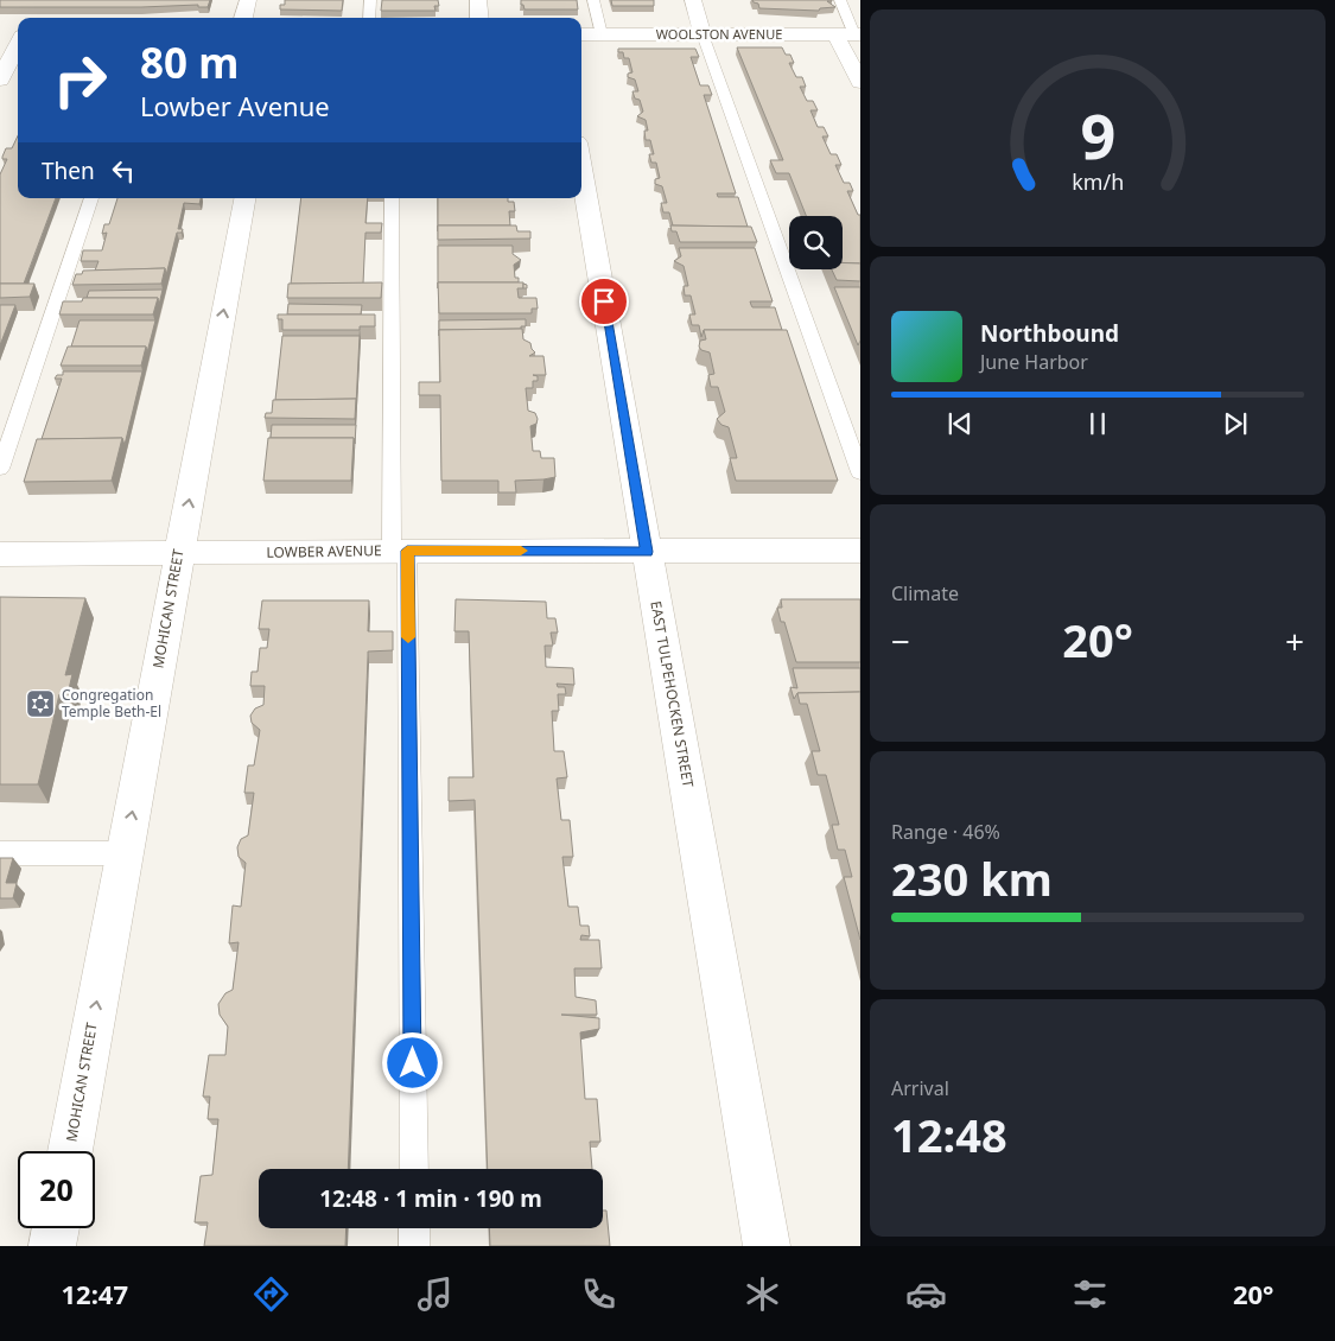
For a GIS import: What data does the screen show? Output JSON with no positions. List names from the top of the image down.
{
  "streets": {
    "street": [
      "WOOLSTON AVENUE",
      "LOWBER AVENUE",
      "MOHICAN STREET",
      "EAST TULPEHOCKEN STREET"
    ]
  },
  "crossings": [
    ["LOWBER AVENUE", "MOHICAN STREET"],
    ["LOWBER AVENUE", "EAST TULPEHOCKEN STREET"]
  ],
  "one_way": ["MOHICAN STREET"],
  "places": {
    "synagogue": ["Congregation Temple Beth-El"]
  },
  "page": {
    "turn": ["80 m", "Lowber Avenue"],
    "then": "Then",
    "song": ["Northbound", "June Harbor"],
    "tile": [
      "Climate",
      ["Range · 46%", "230 km"],
      ["Arrival", "12:48"]
    ],
    "heat": ["−", "20°", "+"],
    "limit": "20",
    "trip": "12:48 · 1 min · 190 m",
    "tabs": ["12:47", "20°"],
    "gauge": ["9", "km/h"]
  }
}
